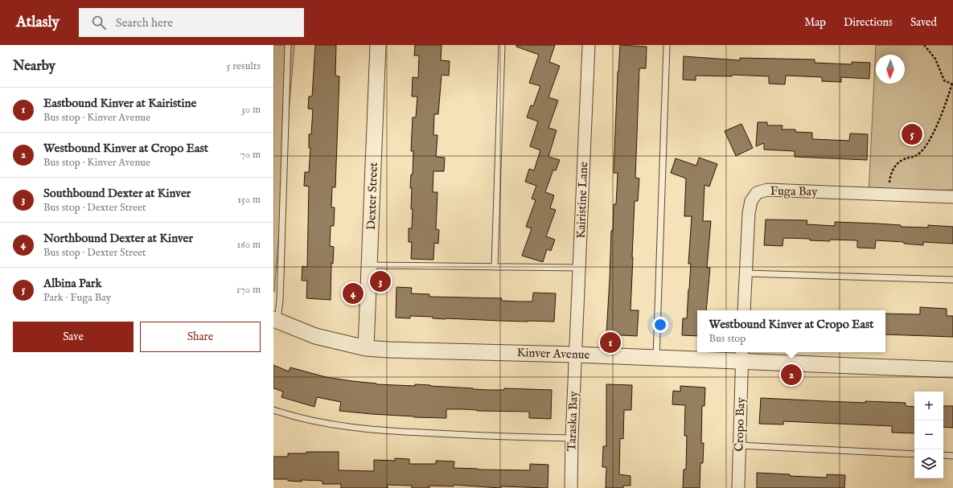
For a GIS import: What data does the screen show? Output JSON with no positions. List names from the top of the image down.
{
  "streets": {
    "street": [
      "Fuga Bay",
      "Dexter Street",
      "Kairistine Lane",
      "Kinver Avenue",
      "Taraska Bay",
      "Cropo Bay"
    ]
  },
  "crossings": [
    ["Dexter Street", "Kinver Avenue"],
    ["Kairistine Lane", "Kinver Avenue"],
    ["Kairistine Lane", "Taraska Bay"],
    ["Kinver Avenue", "Taraska Bay"],
    ["Kinver Avenue", "Cropo Bay"]
  ],
  "north": "bottom",
  "page": {
    "header": "Atlasly",
    "search": "Search here",
    "nav": ["Map", "Directions", "Saved"],
    "heading": ["Nearby", "5 results"],
    "list": [
      {
        "mark": "1",
        "name": "Eastbound Kinver at Kairistine",
        "note": "Bus stop · Kinver Avenue",
        "value": "30 m"
      },
      {
        "mark": "2",
        "name": "Westbound Kinver at Cropo East",
        "note": "Bus stop · Kinver Avenue",
        "value": "70 m"
      },
      {
        "mark": "3",
        "name": "Southbound Dexter at Kinver",
        "note": "Bus stop · Dexter Street",
        "value": "150 m"
      },
      {
        "mark": "4",
        "name": "Northbound Dexter at Kinver",
        "note": "Bus stop · Dexter Street",
        "value": "160 m"
      },
      {
        "mark": "5",
        "name": "Albina Park",
        "note": "Park · Fuga Bay",
        "value": "170 m"
      }
    ],
    "pins": [
      "5",
      "3",
      "4",
      "1",
      "2"
    ],
    "popup": ["Westbound Kinver at Cropo East", "Bus stop"],
    "buttons": ["Save", "Share"],
    "map_buttons": ["+", "−"]
  }
}
